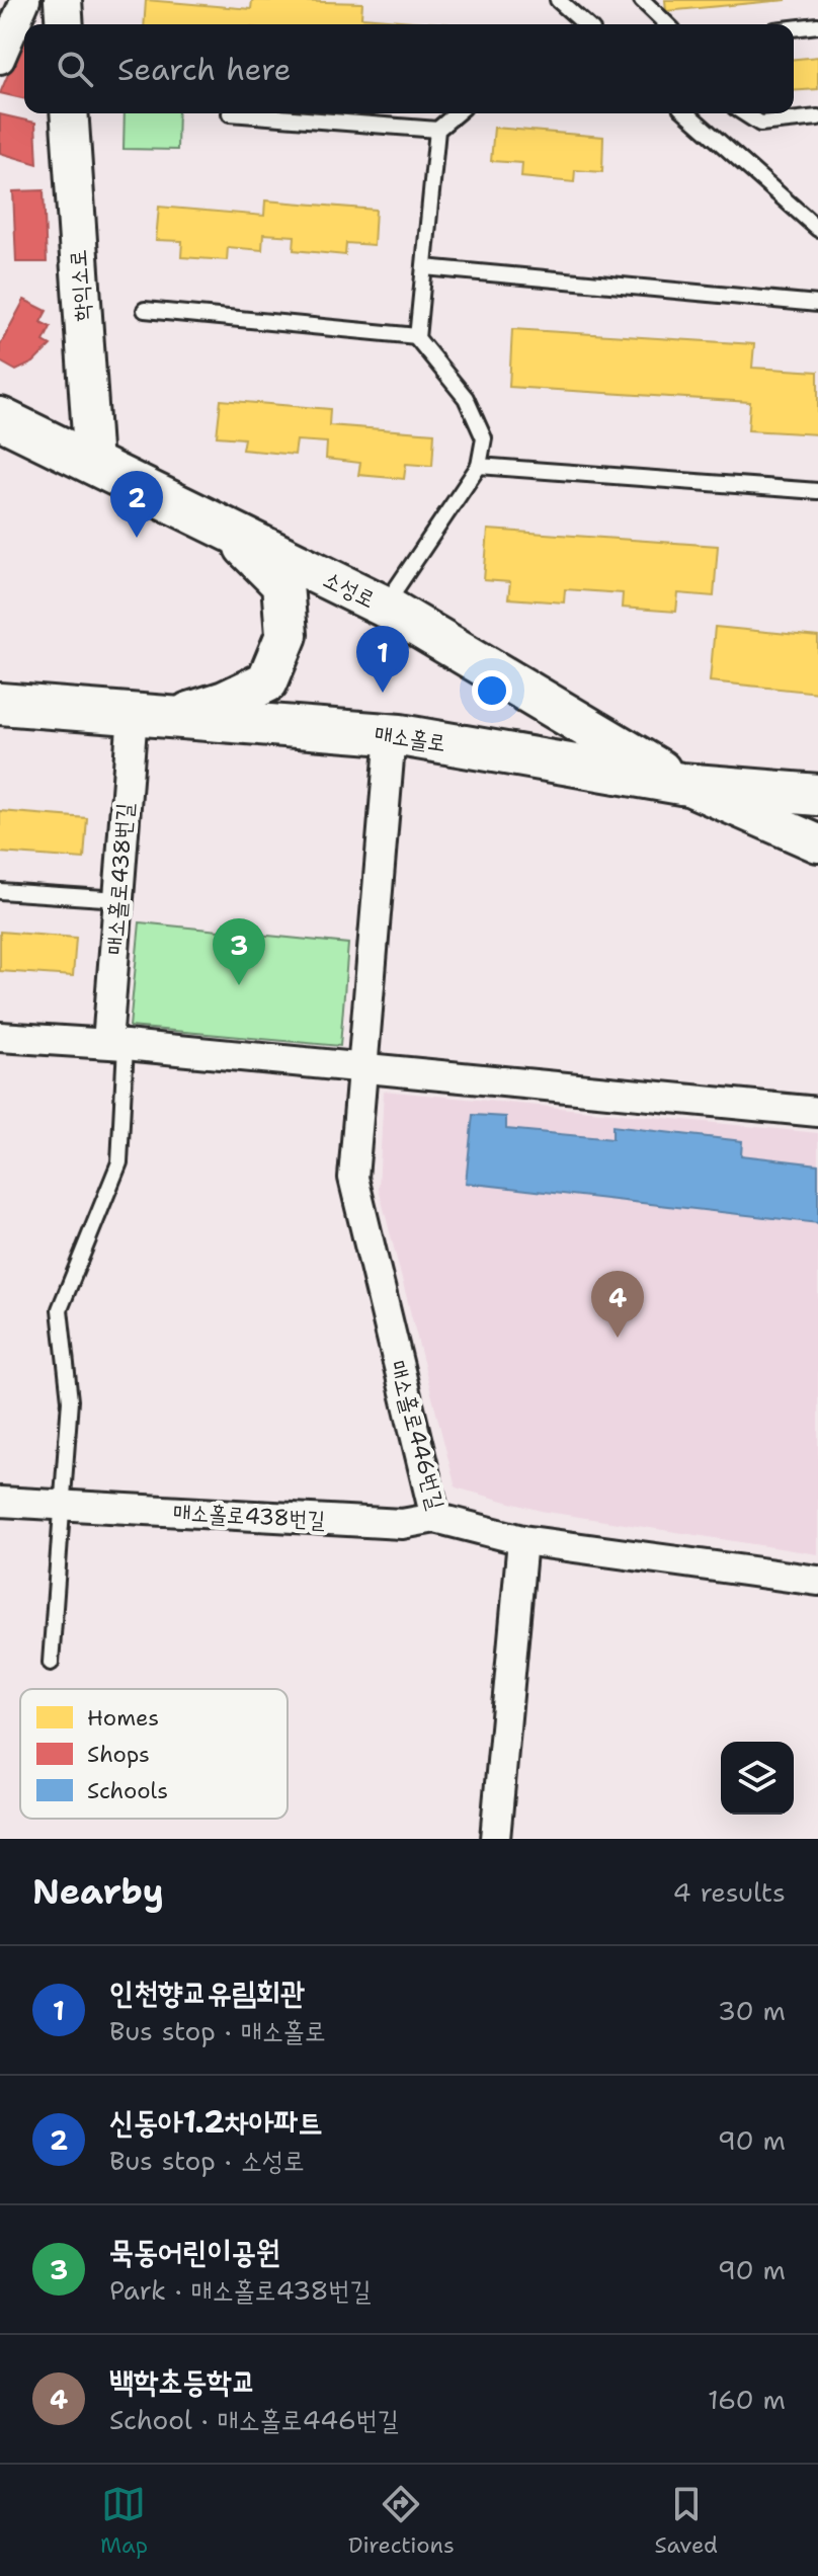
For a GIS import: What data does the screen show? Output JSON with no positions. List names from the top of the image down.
{
  "streets": {
    "main road": ["소성로", "매소홀로"],
    "street": ["학익소로", "매소홀로438번길", "매소홀로446번길"]
  },
  "crossings": [
    ["학익소로", "소성로"],
    ["소성로", "매소홀로"],
    ["매소홀로", "매소홀로438번길"],
    ["매소홀로", "매소홀로446번길"],
    ["매소홀로438번길", "매소홀로446번길"]
  ],
  "legend": ["Homes", "Shops", "Schools"],
  "page": {
    "search": "Search here",
    "pins": [
      "2",
      "1",
      "3",
      "4"
    ],
    "heading": ["Nearby", "4 results"],
    "list": [
      {
        "mark": "1",
        "name": "인천향교유림회관",
        "note": "Bus stop · 매소홀로",
        "value": "30 m"
      },
      {
        "mark": "2",
        "name": "신동아1.2차아파트",
        "note": "Bus stop · 소성로",
        "value": "90 m"
      },
      {
        "mark": "3",
        "name": "묵동어린이공원",
        "note": "Park · 매소홀로438번길",
        "value": "90 m"
      },
      {
        "mark": "4",
        "name": "백학초등학교",
        "note": "School · 매소홀로446번길",
        "value": "160 m"
      }
    ],
    "nav": ["Map", "Directions", "Saved"]
  }
}
